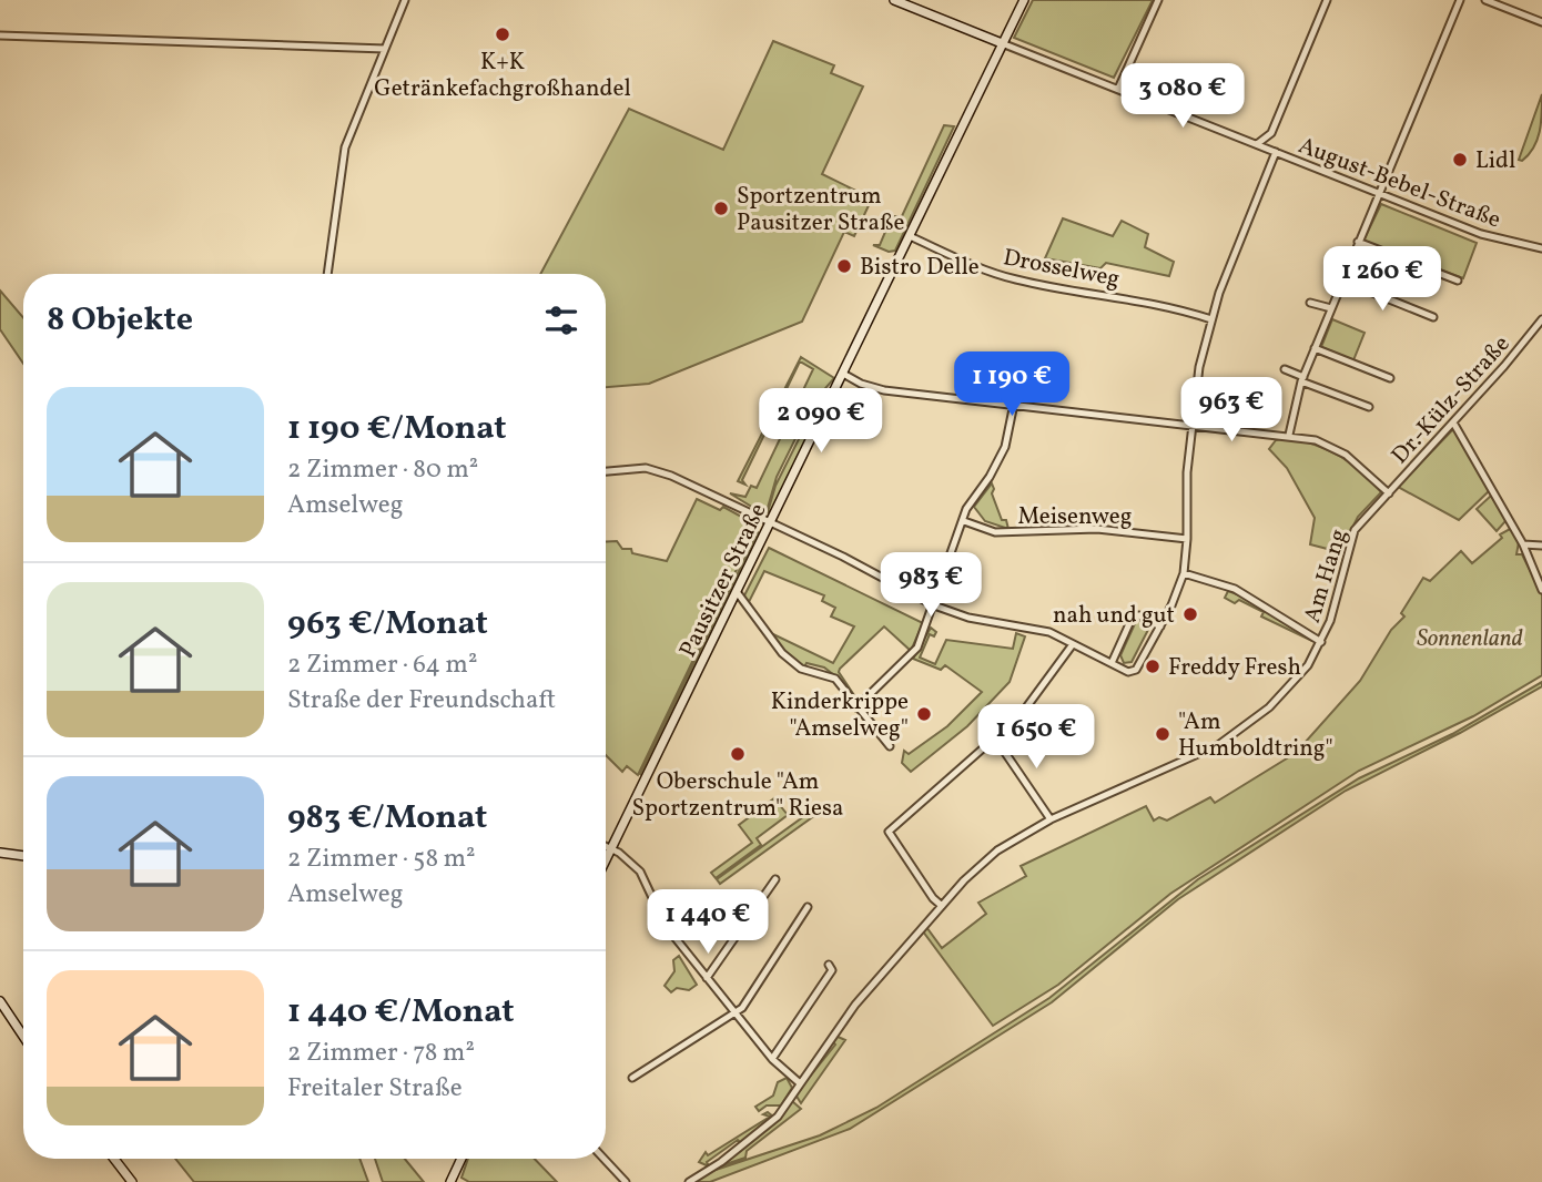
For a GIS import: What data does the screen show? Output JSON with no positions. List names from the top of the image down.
{
  "streets": {
    "street": [
      "August-Bebel-Straße",
      "Drosselweg",
      "Dr.-Külz-Straße",
      "Meisenweg",
      "Am Hang",
      "Pausitzer Straße"
    ]
  },
  "crossings": [
    ["August-Bebel-Straße", "Pausitzer Straße"],
    ["Drosselweg", "Pausitzer Straße"],
    ["Dr.-Külz-Straße", "Am Hang"]
  ],
  "parks": ["Sonnenland"],
  "places": [
    "K+K Getränkefachgroßhandel",
    "Lidl",
    "Sportzentrum Pausitzer Straße",
    "Bistro Delle",
    "nah und gut",
    "Freddy Fresh",
    "Kinderkrippe \"Amselweg\"",
    "\"Am Humboldtring\"",
    "Oberschule \"Am Sportzentrum\" Riesa"
  ],
  "page": {
    "price": [
      "3 080 €",
      "1 260 €",
      "1 190 €",
      "963 €",
      "2 090 €",
      "983 €",
      "1 650 €",
      "1 440 €"
    ],
    "heading": "8 Objekte",
    "list": [
      {
        "name": "1 190 €/Monat",
        "note": "2 Zimmer · 80 m² · Amselweg"
      },
      {
        "name": "963 €/Monat",
        "note": "2 Zimmer · 64 m² · Straße der Freundschaft"
      },
      {
        "name": "983 €/Monat",
        "note": "2 Zimmer · 58 m² · Amselweg"
      },
      {
        "name": "1 440 €/Monat",
        "note": "2 Zimmer · 78 m² · Freitaler Straße"
      }
    ]
  }
}
